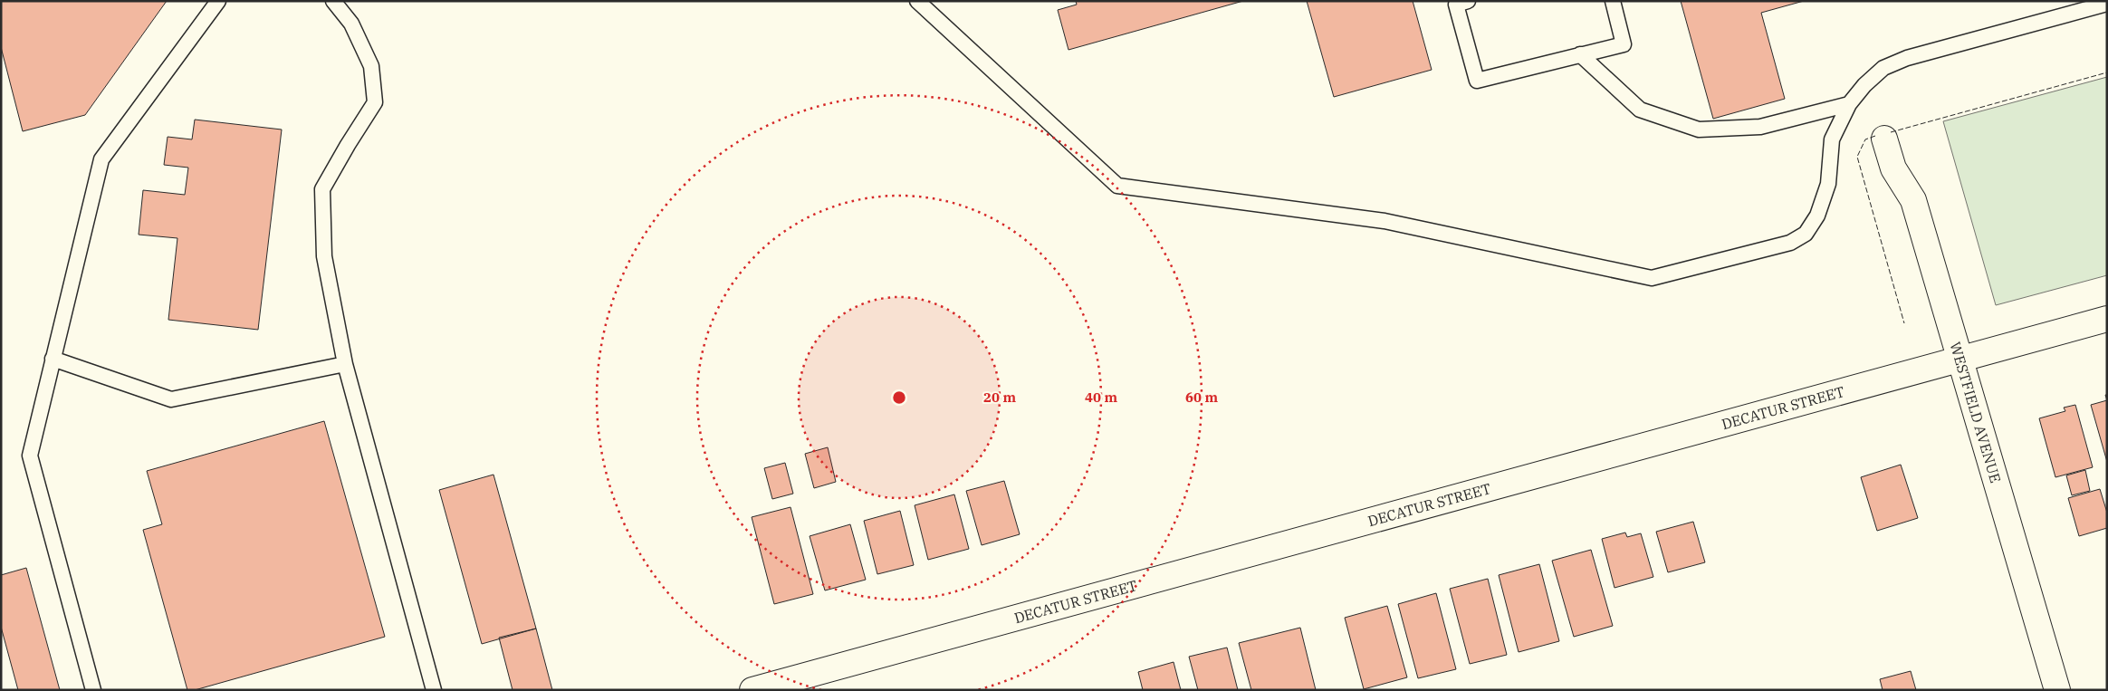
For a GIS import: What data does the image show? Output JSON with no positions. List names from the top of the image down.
{
  "streets": {
    "street": ["DECATUR STREET", "WESTFIELD AVENUE"]
  },
  "crossings": [
    ["DECATUR STREET", "WESTFIELD AVENUE"]
  ],
  "rings": ["20 m", "40 m", "60 m"]
}
